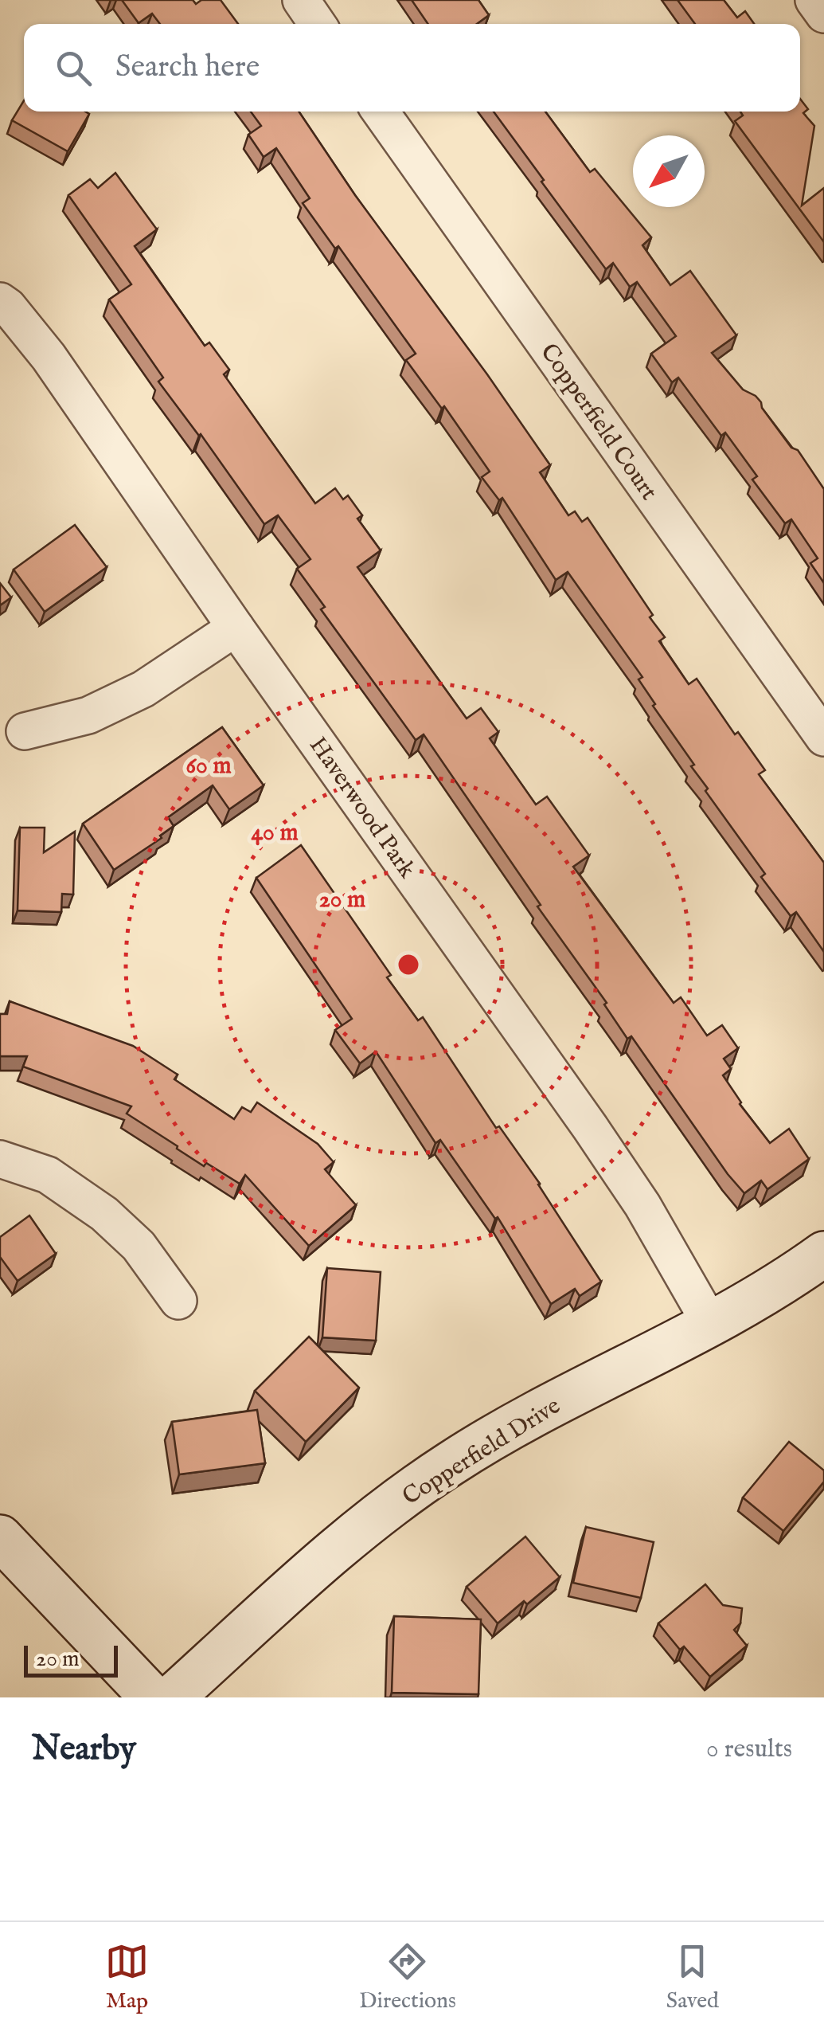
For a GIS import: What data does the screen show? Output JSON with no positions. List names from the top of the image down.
{
  "streets": {
    "street": ["Copperfield Court", "Haverwood Park", "Copperfield Drive"]
  },
  "crossings": [
    ["Haverwood Park", "Copperfield Drive"]
  ],
  "scale_bar": "20 m",
  "north": "bottom left",
  "page": {
    "search": "Search here",
    "scale": "20 m",
    "heading": ["Nearby", "0 results"],
    "nav": ["Map", "Directions", "Saved"]
  },
  "rings": ["60 m", "40 m", "20 m"]
}
